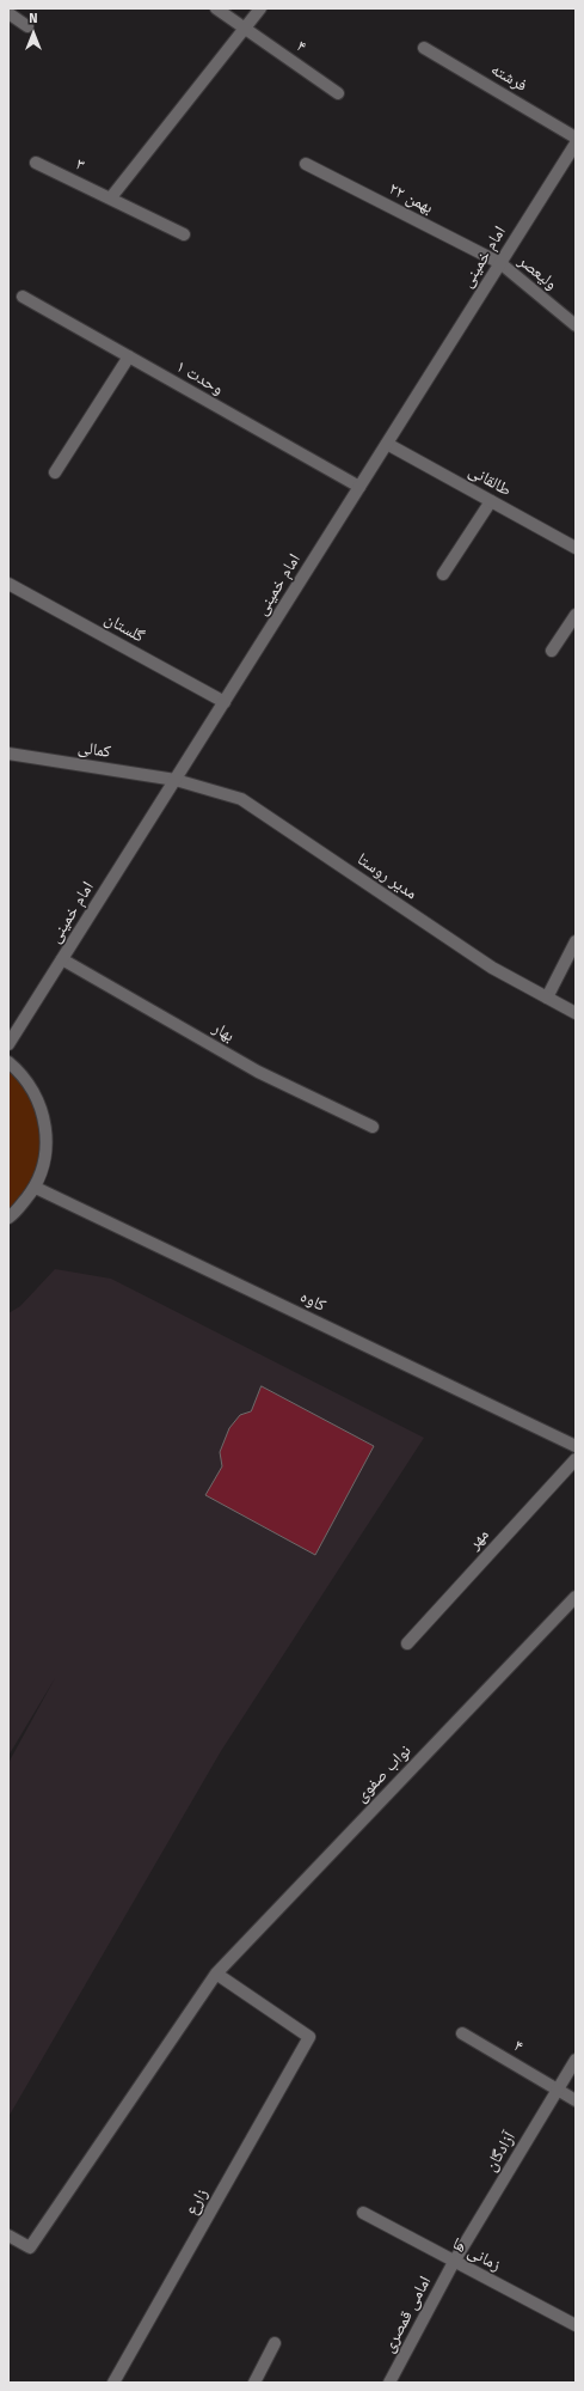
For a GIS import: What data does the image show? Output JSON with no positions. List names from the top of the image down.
{
  "streets": {
    "street": [
      "۴",
      "فرشته",
      "۳",
      "۲۲ بهمن",
      "امام خمینی",
      "ولیعصر",
      "وحدت ۱",
      "طالقانی",
      "گلستان",
      "کمالی",
      "مدیر روستا",
      "بهار",
      "کاوه",
      "مهر",
      "نواب صفوی",
      "آزادگان",
      "زارع",
      "زمانی ها",
      "امامی قمصری"
    ]
  },
  "crossings": [
    ["۴", "آزادگان"],
    ["۲۲ بهمن", "امام خمینی"],
    ["۲۲ بهمن", "ولیعصر"],
    ["امام خمینی", "ولیعصر"],
    ["امام خمینی", "وحدت ۱"],
    ["امام خمینی", "طالقانی"],
    ["امام خمینی", "گلستان"],
    ["امام خمینی", "کمالی"],
    ["امام خمینی", "مدیر روستا"],
    ["امام خمینی", "بهار"],
    ["کمالی", "مدیر روستا"],
    ["نواب صفوی", "زارع"],
    ["آزادگان", "زمانی ها"],
    ["آزادگان", "امامی قمصری"],
    ["زمانی ها", "امامی قمصری"]
  ],
  "north": "top"
}
